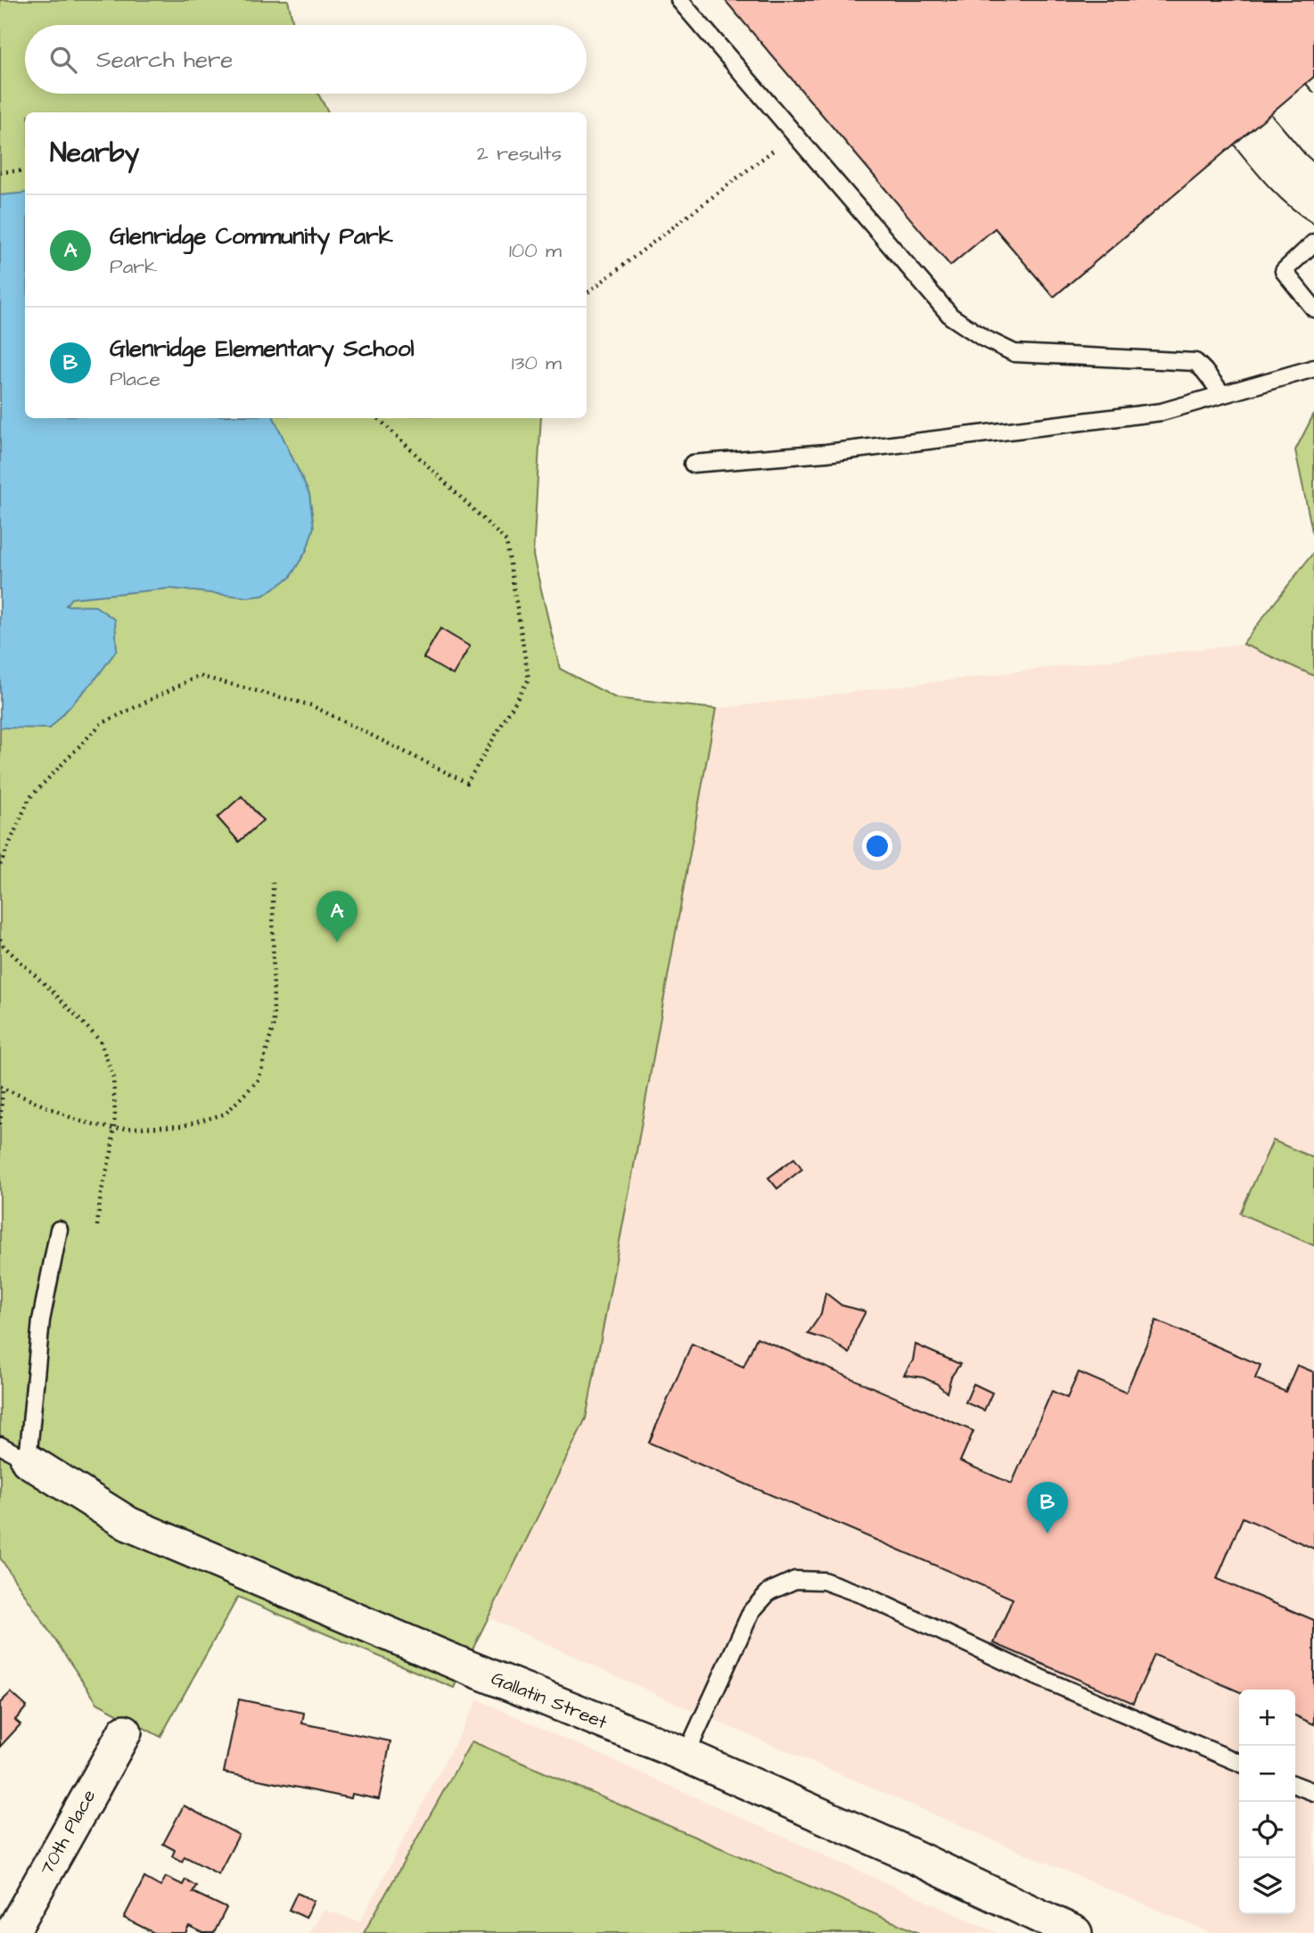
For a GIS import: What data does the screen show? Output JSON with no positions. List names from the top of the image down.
{
  "streets": {
    "street": ["Gallatin Street", "70th Place"]
  },
  "page": {
    "search": "Search here",
    "heading": ["Nearby", "2 results"],
    "list": [
      {
        "mark": "A",
        "name": "Glenridge Community Park",
        "note": "Park",
        "value": "100 m"
      },
      {
        "mark": "B",
        "name": "Glenridge Elementary School",
        "note": "Place",
        "value": "130 m"
      }
    ],
    "pins": ["A", "B"],
    "map_buttons": ["+", "−"]
  }
}
